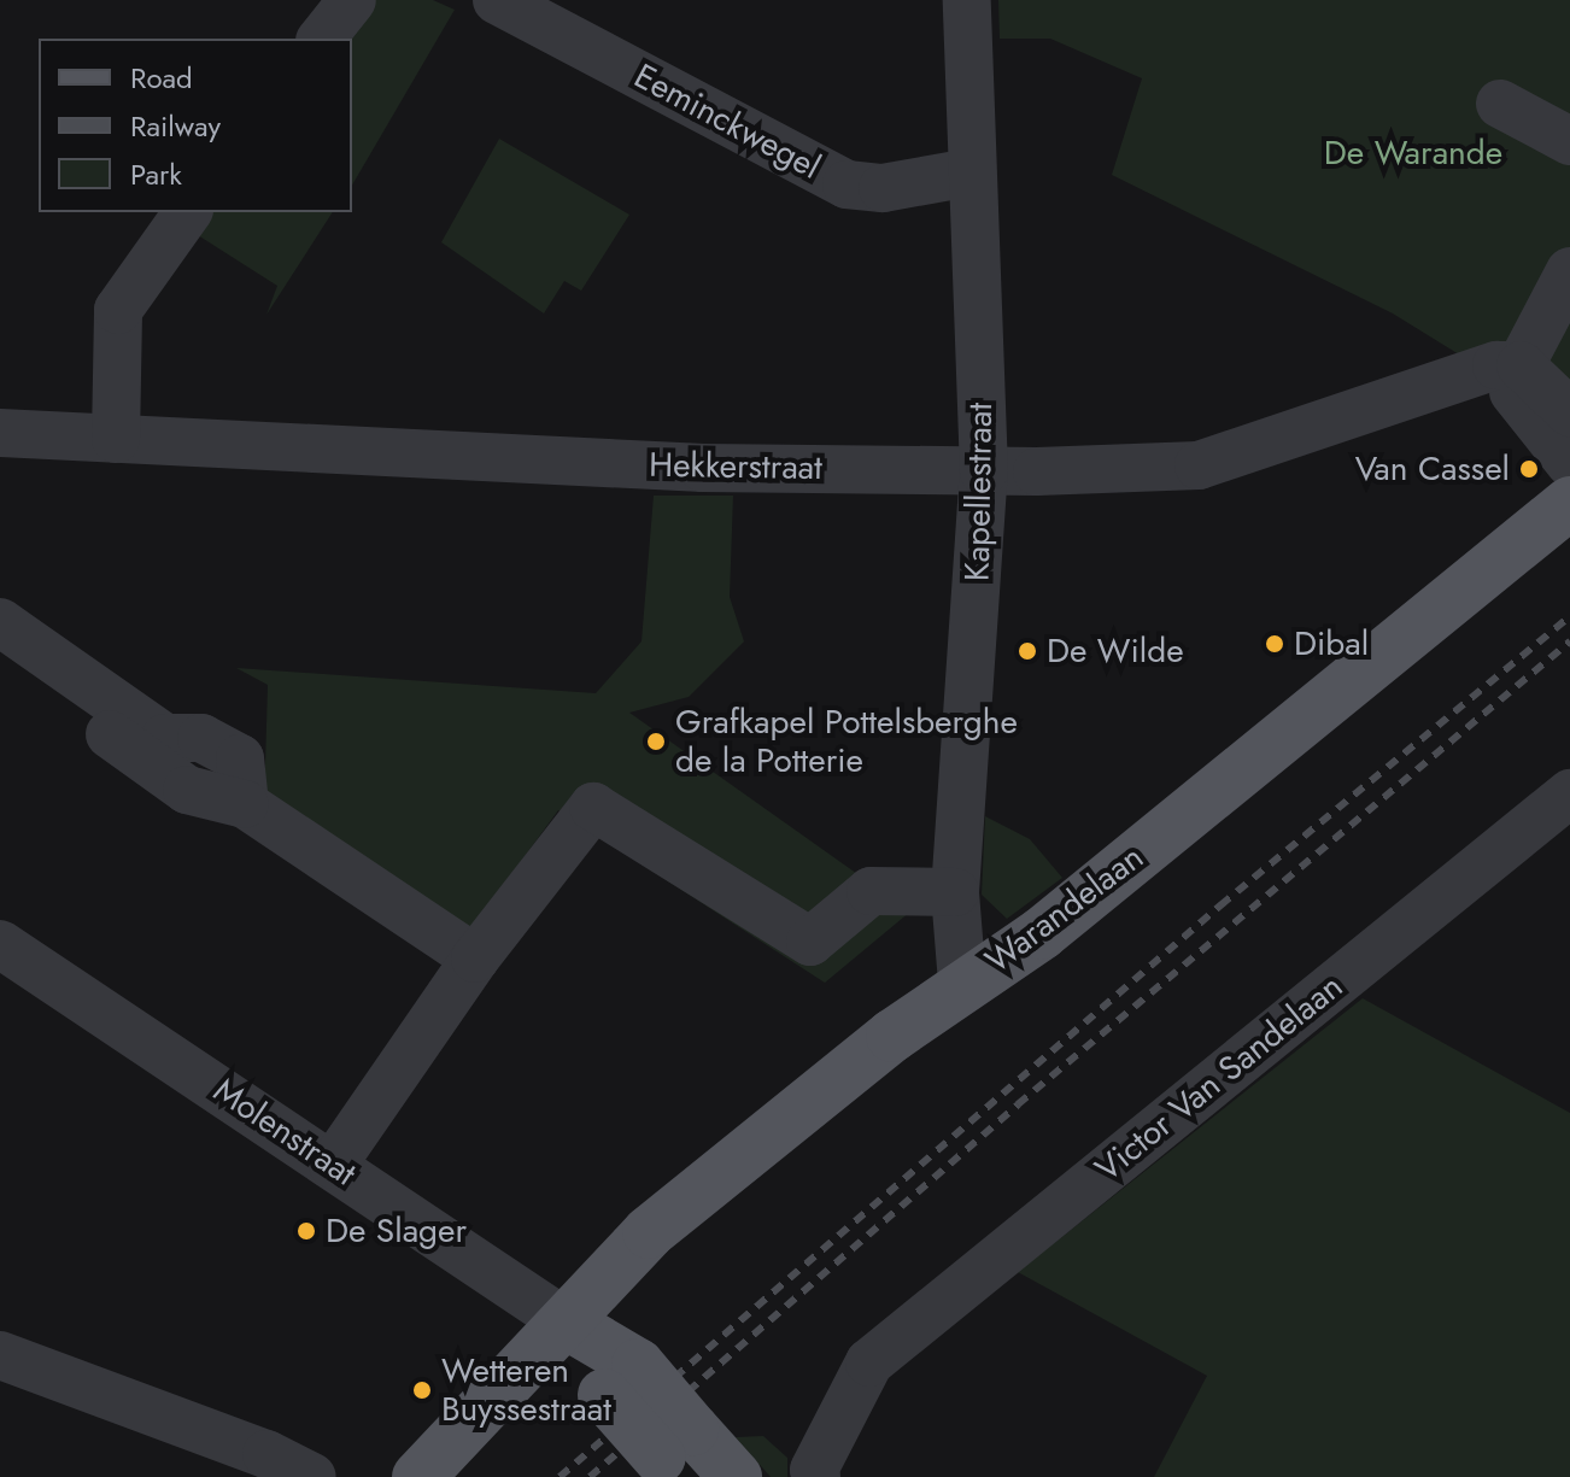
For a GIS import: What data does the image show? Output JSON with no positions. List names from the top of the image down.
{
  "streets": {
    "main road": ["Warandelaan"],
    "street": [
      "Eeminckwegel",
      "Hekkerstraat",
      "Kapellestraat",
      "Victor Van Sandelaan",
      "Molenstraat"
    ]
  },
  "crossings": [
    ["Eeminckwegel", "Kapellestraat"],
    ["Hekkerstraat", "Kapellestraat"],
    ["Kapellestraat", "Warandelaan"],
    ["Warandelaan", "Molenstraat"]
  ],
  "parks": ["De Warande"],
  "places": [
    "Van Cassel",
    "Dibal",
    "De Wilde",
    "Grafkapel Pottelsberghe de la Potterie",
    "De Slager",
    "Wetteren Buyssestraat"
  ],
  "legend": ["Road", "Railway", "Park"]
}
